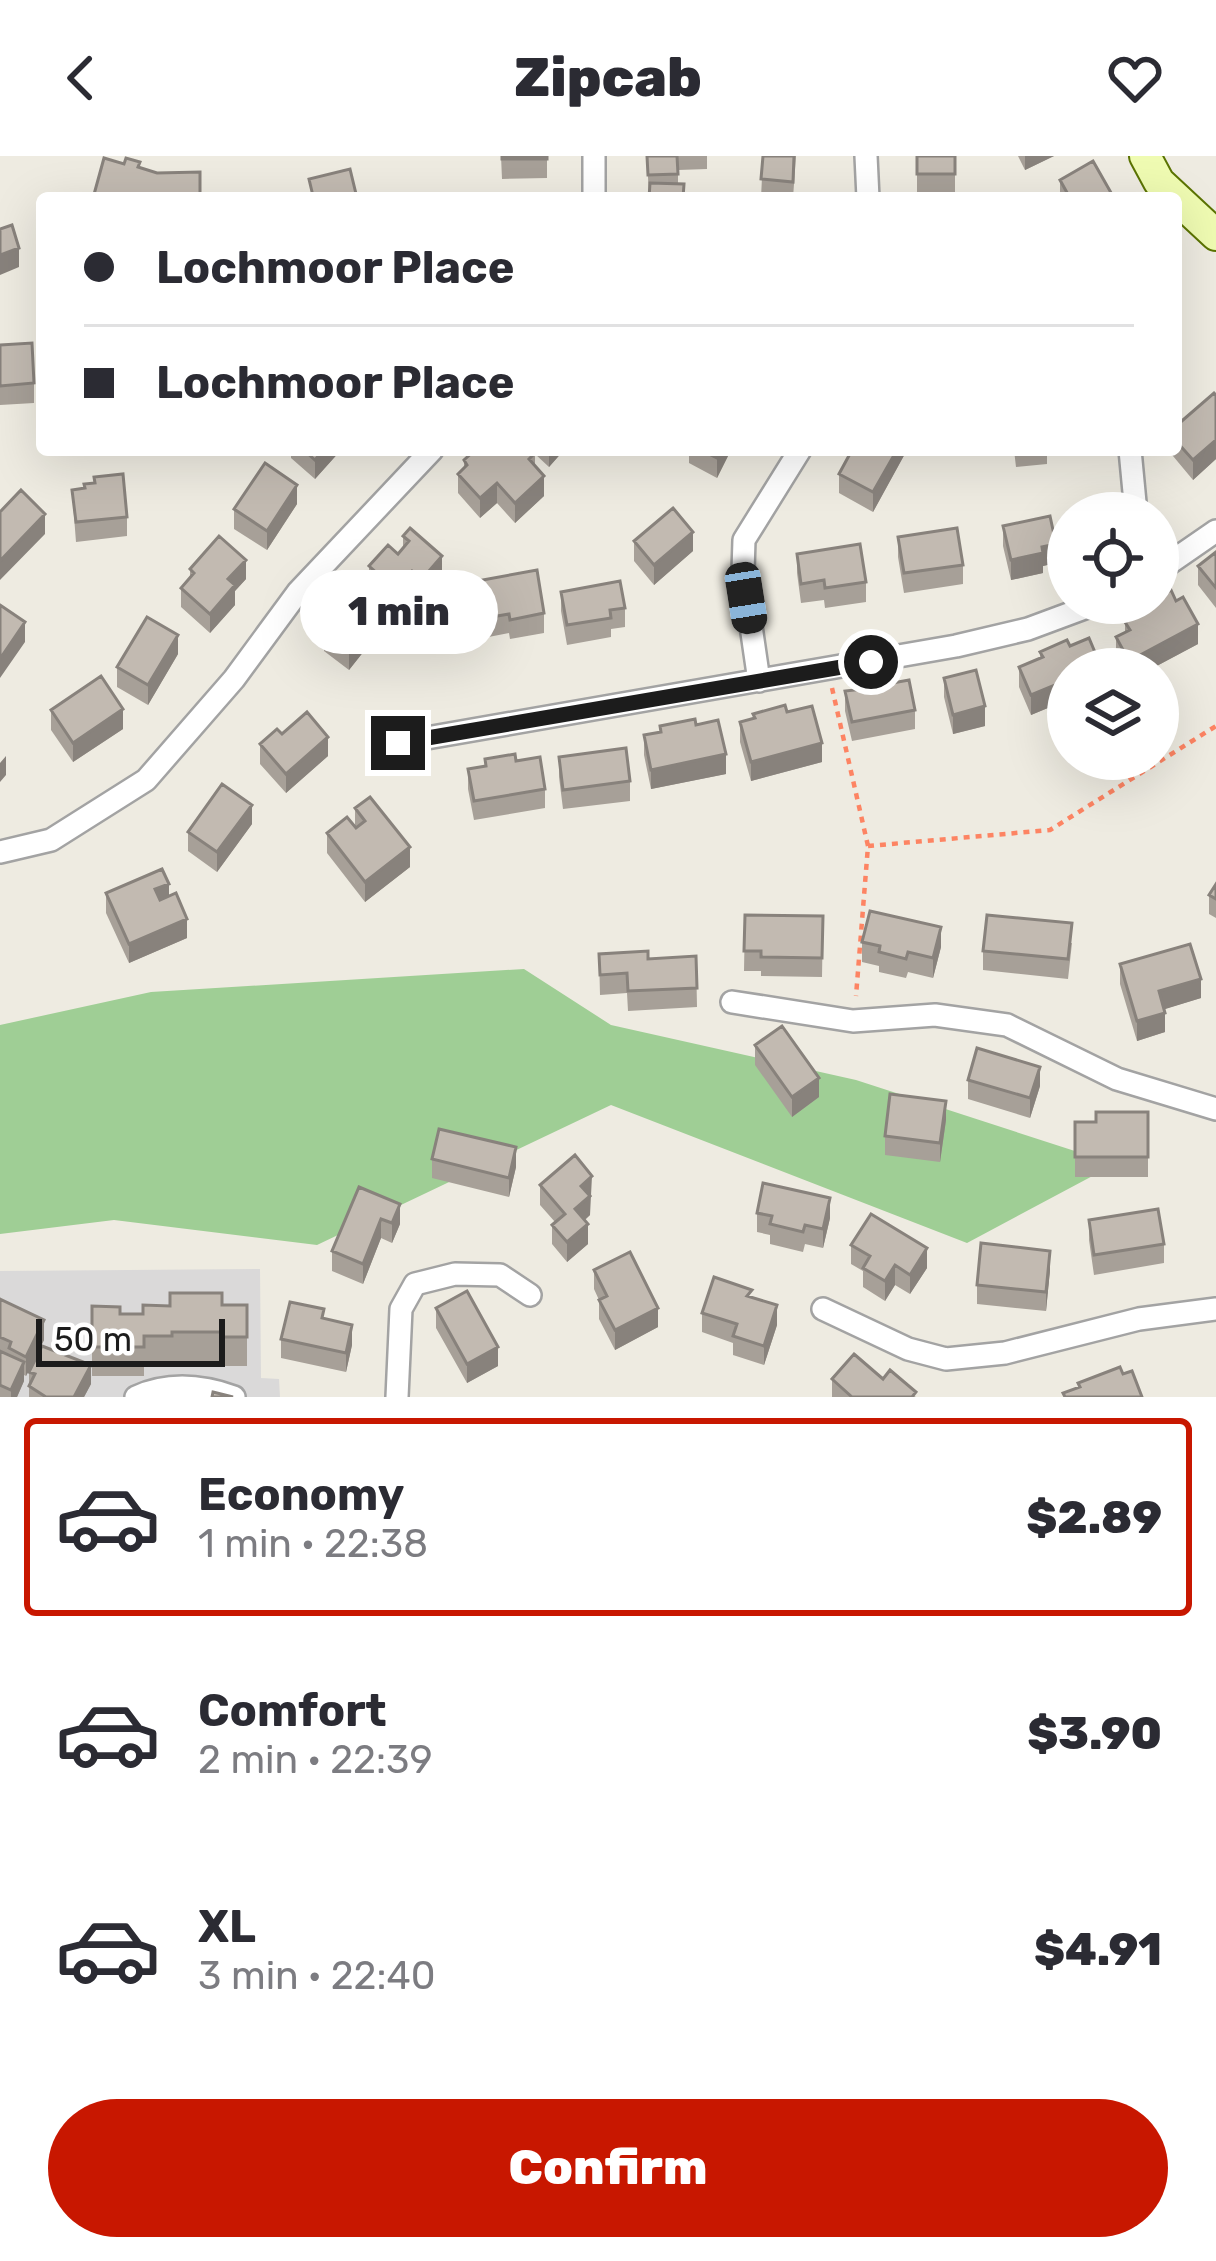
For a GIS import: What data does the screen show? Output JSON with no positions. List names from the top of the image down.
{
  "scale_bar": "50 m",
  "page": {
    "header": "Zipcab",
    "banner": ["Lochmoor Place", "Lochmoor Place"],
    "bubble": "1 min",
    "scale": "50 m",
    "list": [
      {
        "name": "Economy",
        "note": "1 min · 22:38",
        "value": "$2.89"
      },
      {
        "name": "Comfort",
        "note": "2 min · 22:39",
        "value": "$3.90"
      },
      {
        "name": "XL",
        "note": "3 min · 22:40",
        "value": "$4.91"
      }
    ],
    "buttons": "Confirm"
  }
}
